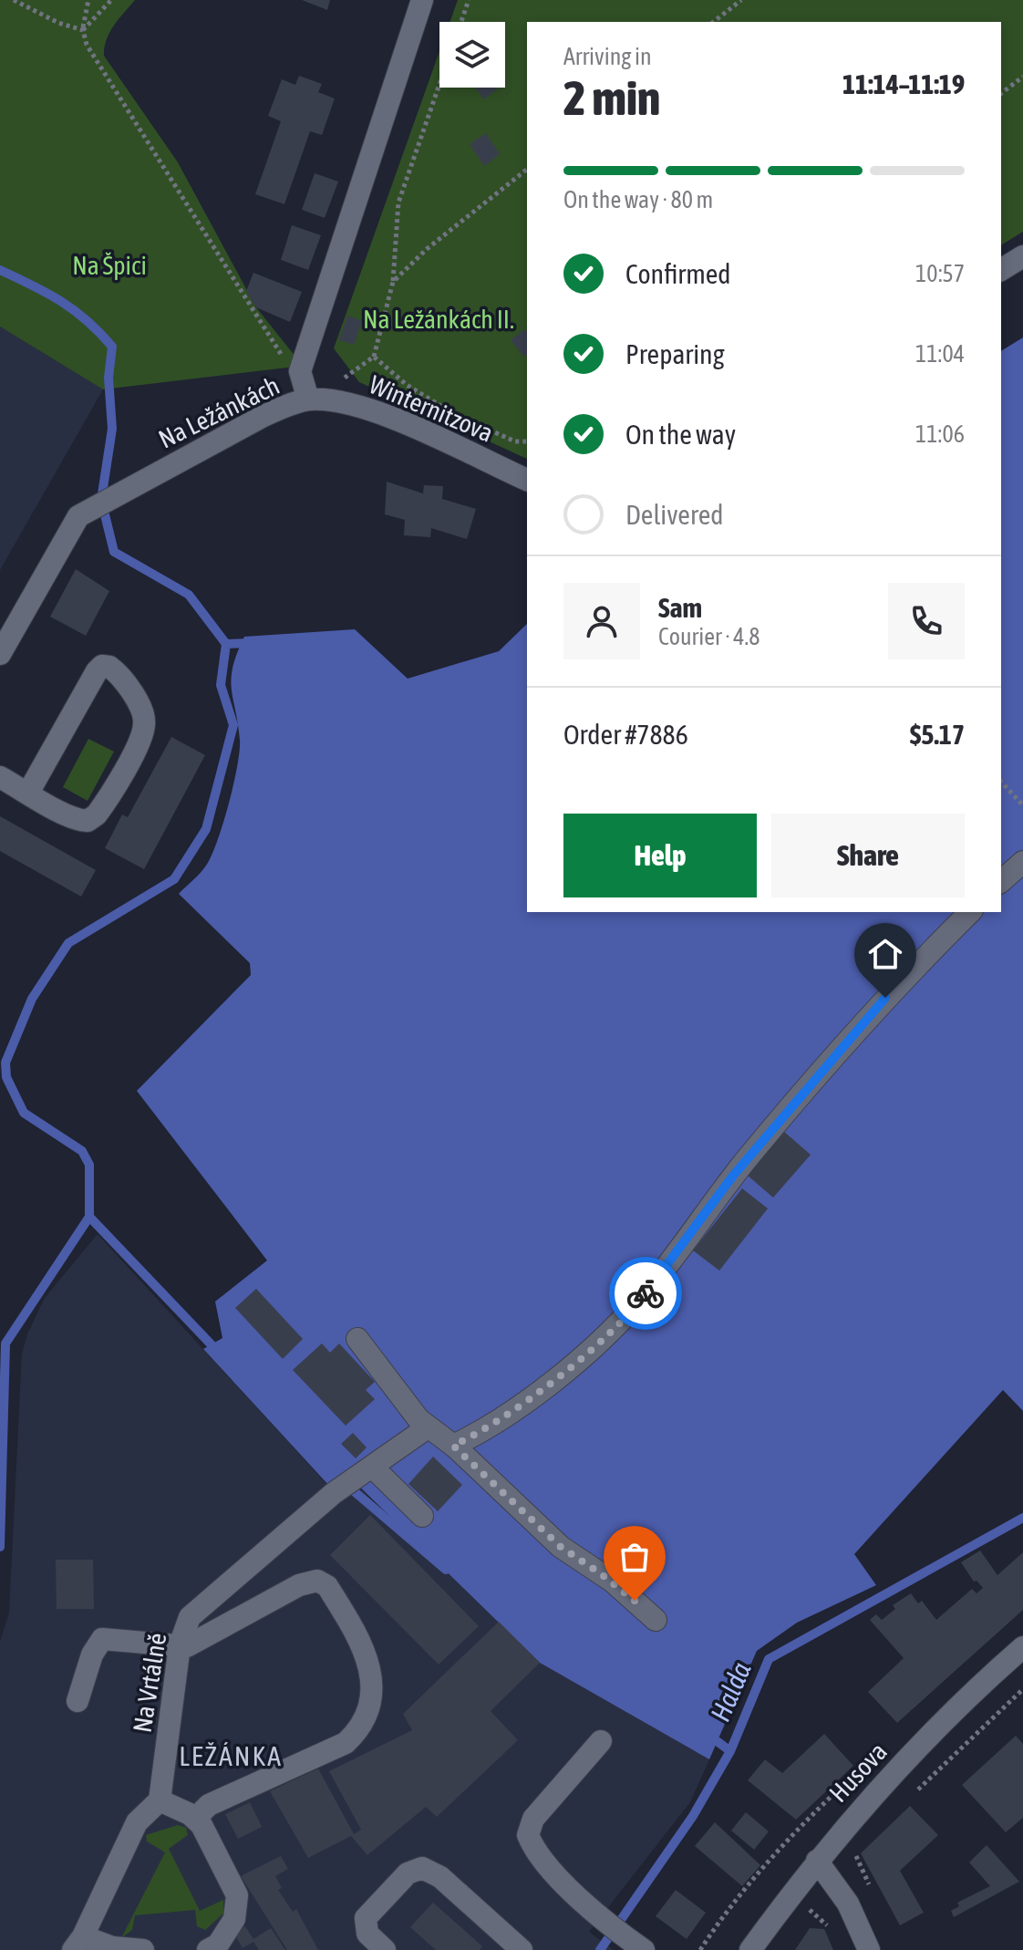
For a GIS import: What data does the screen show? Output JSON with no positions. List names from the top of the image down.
{
  "streets": {
    "street": [
      "Winternitzova",
      "Na Ležánkách",
      "Na Vrtálně",
      "Husova"
    ]
  },
  "crossings": [
    ["Winternitzova", "Na Ležánkách"]
  ],
  "districts": ["LEŽÁNKA"],
  "water": ["Halda"],
  "parks": ["Na Špici", "Na Ležánkách II."],
  "page": {
    "heading": ["2 min", "Arriving in", "11:14–11:19"],
    "panel": [
      "Sam",
      "Courier · 4.8",
      "Order #7886",
      "$5.17"
    ],
    "bar": "On the way · 80 m",
    "list": [
      ["Confirmed", "10:57"],
      ["Preparing", "11:04"],
      ["On the way", "11:06"],
      "Delivered"
    ],
    "buttons": ["Help", "Share"]
  }
}
